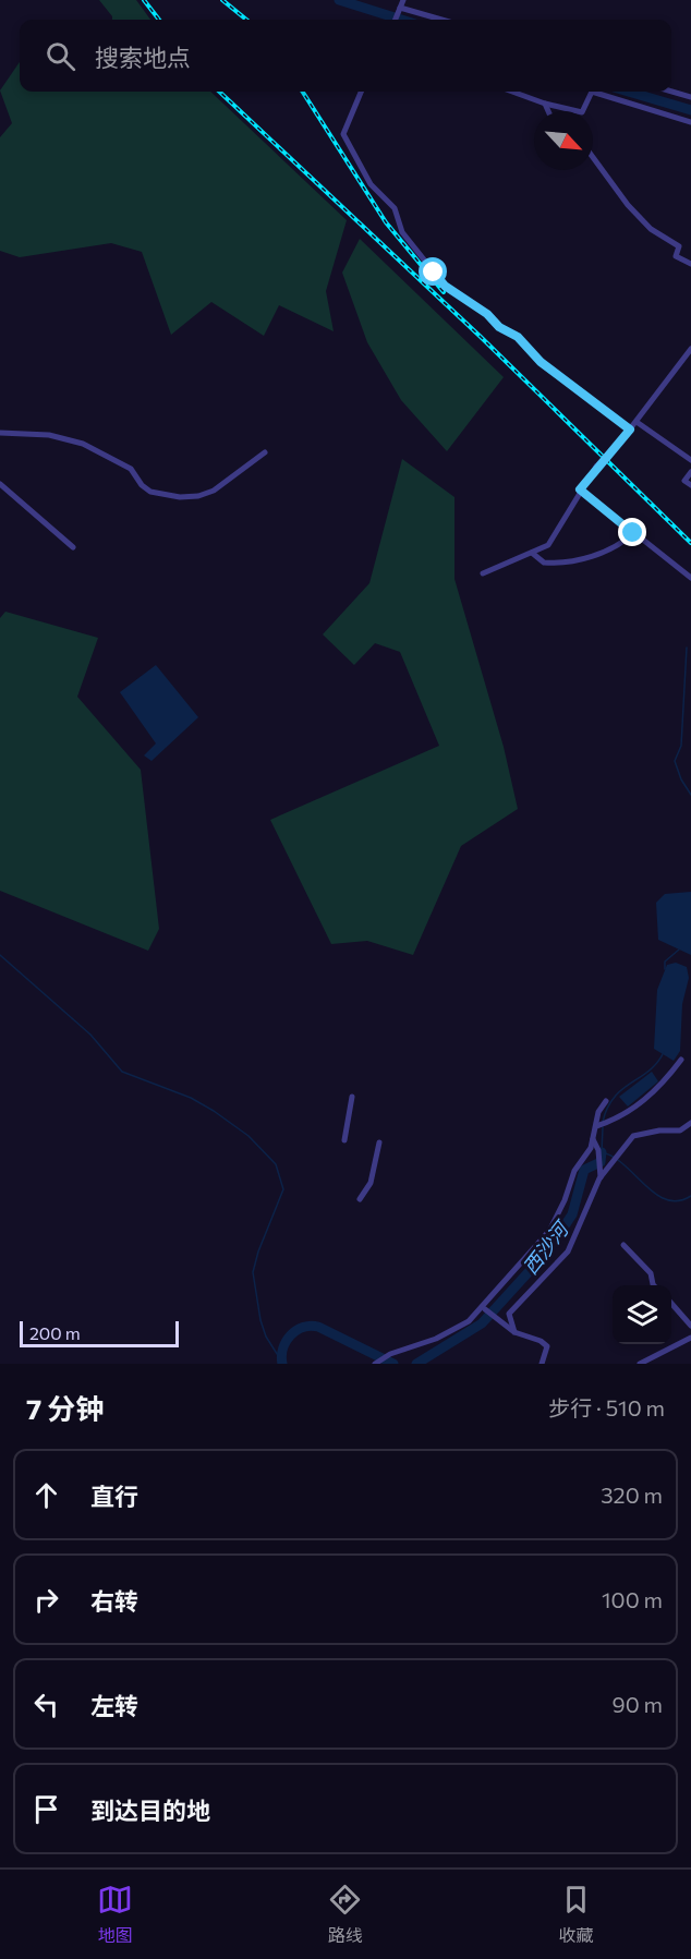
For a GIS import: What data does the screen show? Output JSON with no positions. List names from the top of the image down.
{
  "water": ["西沙河"],
  "scale_bar": "200 m",
  "north": "bottom right",
  "page": {
    "search": "搜索地点",
    "scale": "200 m",
    "heading": ["7 分钟", "步行 · 510 m"],
    "list": [
      ["直行", "320 m"],
      ["右转", "100 m"],
      ["左转", "90 m"],
      "到达目的地"
    ],
    "nav": ["地图", "路线", "收藏"]
  }
}
